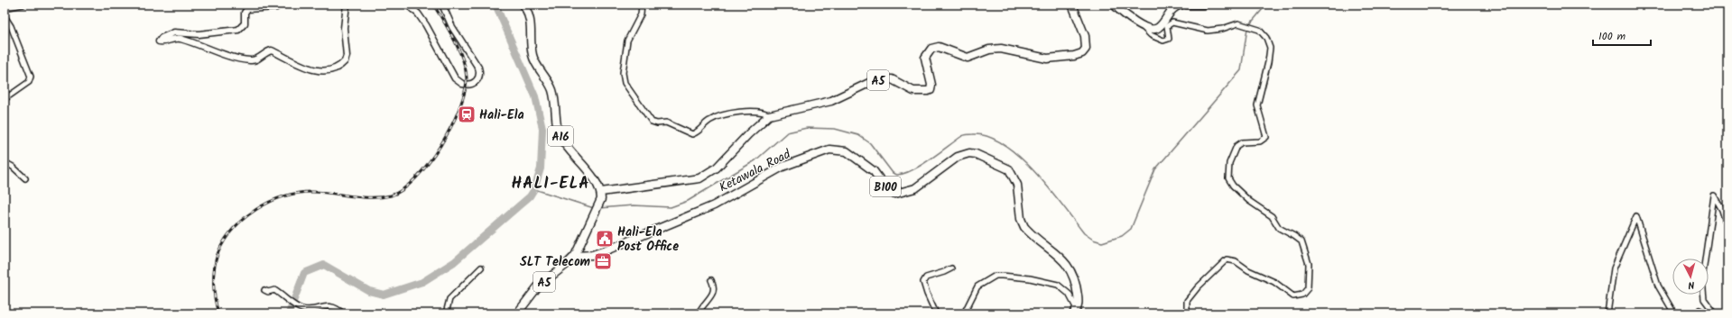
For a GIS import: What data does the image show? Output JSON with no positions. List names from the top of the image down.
{
  "streets": {
    "main road": [
      "A5",
      "A16",
      "Ketawala Road",
      "B100"
    ]
  },
  "crossings": [
    ["A5", "A16"],
    ["A5", "Ketawala Road"]
  ],
  "districts": ["HALI-ELA"],
  "places": {
    "station": ["Hali-Ela"],
    "public building": ["Hali-Ela Post Office"],
    "office": ["SLT Telecom"]
  },
  "scale_bar": "100 m",
  "north": "bottom"
}
